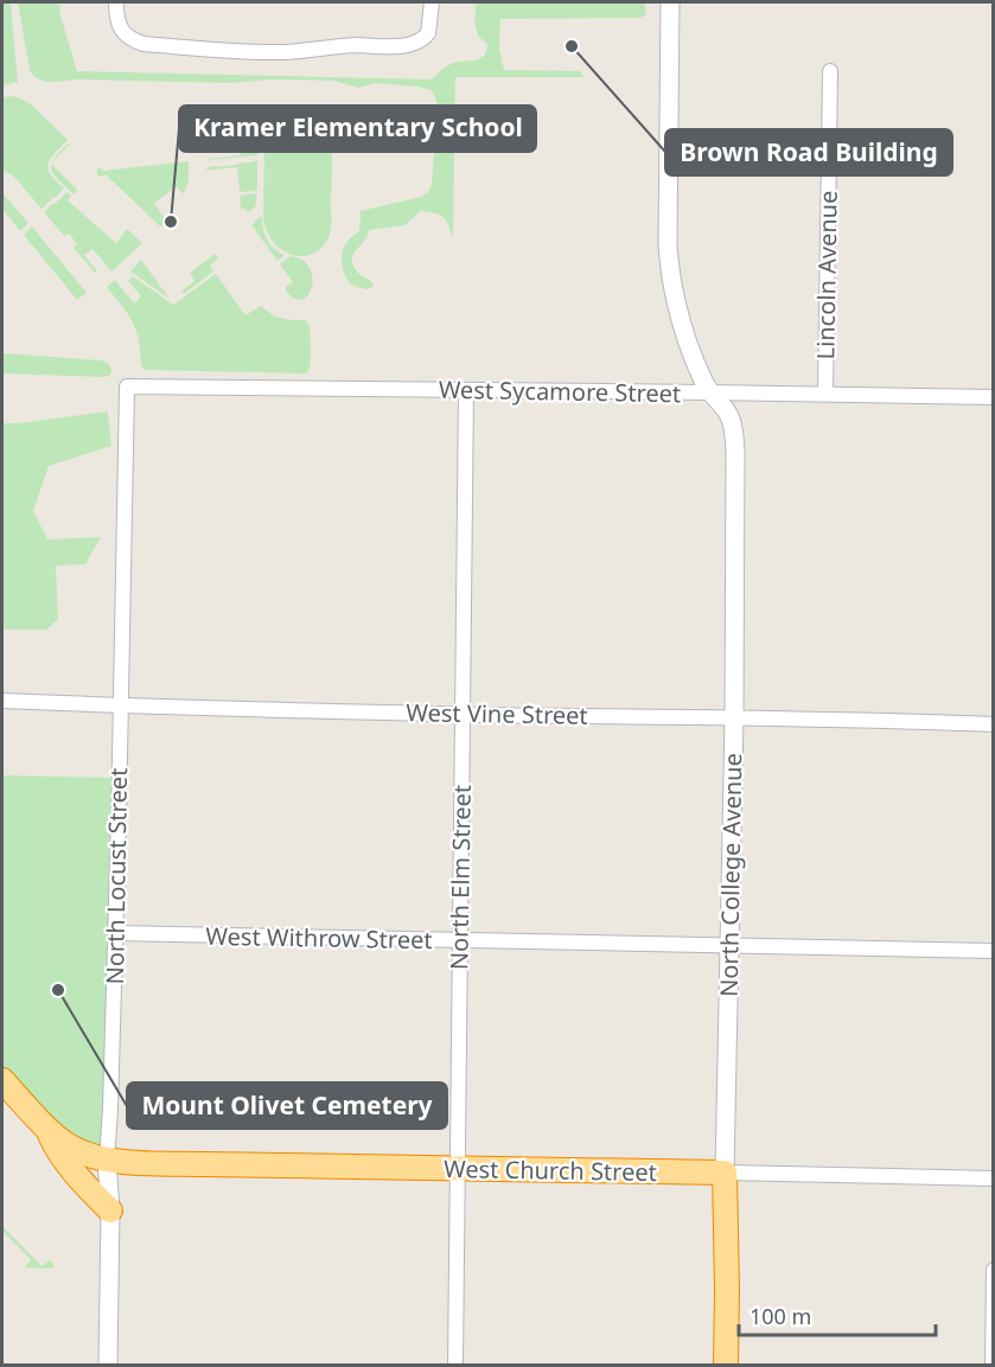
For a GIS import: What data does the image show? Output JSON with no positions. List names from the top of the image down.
{
  "streets": {
    "highway": ["North College Avenue", "West Church Street"],
    "street": [
      "Lincoln Avenue",
      "West Sycamore Street",
      "West Vine Street",
      "North Locust Street",
      "North Elm Street",
      "West Withrow Street"
    ]
  },
  "crossings": [
    ["Lincoln Avenue", "West Sycamore Street"],
    ["West Sycamore Street", "North College Avenue"],
    ["West Sycamore Street", "North Locust Street"],
    ["West Sycamore Street", "North Elm Street"],
    ["West Vine Street", "North College Avenue"],
    ["West Vine Street", "North Locust Street"],
    ["West Vine Street", "North Elm Street"],
    ["North College Avenue", "West Withrow Street"],
    ["North College Avenue", "West Church Street"],
    ["North Locust Street", "West Withrow Street"],
    ["North Locust Street", "West Church Street"],
    ["North Elm Street", "West Withrow Street"],
    ["North Elm Street", "West Church Street"]
  ],
  "places": ["Brown Road Building", "Kramer Elementary School", "Mount Olivet Cemetery"],
  "scale_bar": "100 m"
}
